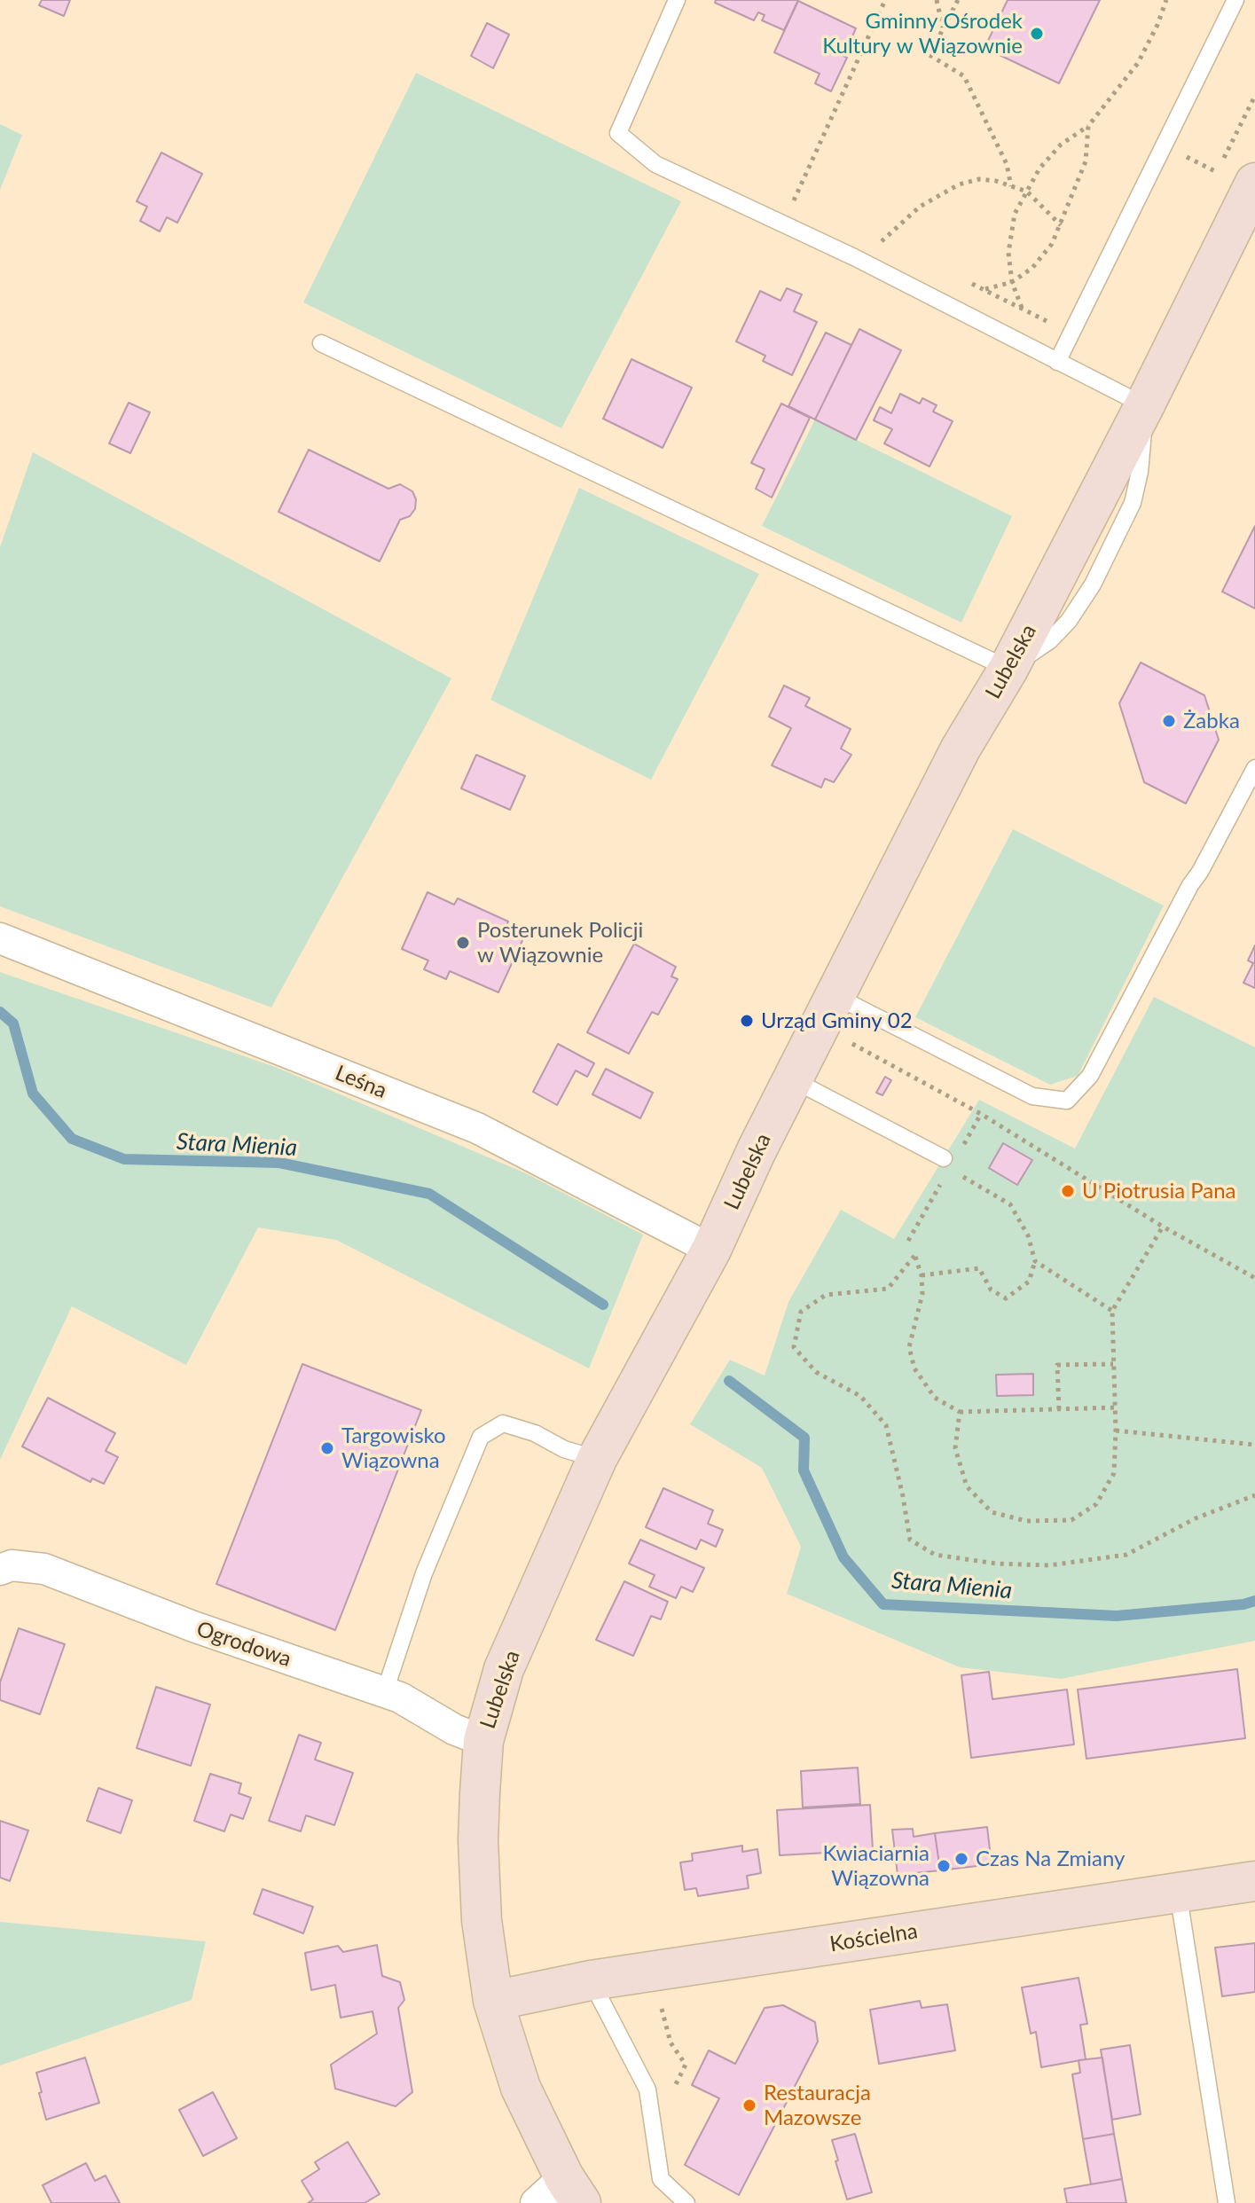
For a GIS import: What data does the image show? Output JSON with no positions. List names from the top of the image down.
{
  "streets": {
    "main road": ["Lubelska", "Kościelna"],
    "street": ["Leśna", "Ogrodowa"]
  },
  "crossings": [
    ["Lubelska", "Leśna"],
    ["Lubelska", "Ogrodowa"],
    ["Lubelska", "Kościelna"]
  ],
  "water": ["Stara Mienia"],
  "places": [
    "Gminny Ośrodek Kultury w Wiązownie",
    "Żabka",
    "Posterunek Policji w Wiązownie",
    "Urząd Gminy 02",
    "U Piotrusia Pana",
    "Targowisko Wiązowna",
    "Czas Na Zmiany",
    "Kwiaciarnia Wiązowna",
    "Restauracja Mazowsze"
  ]
}
